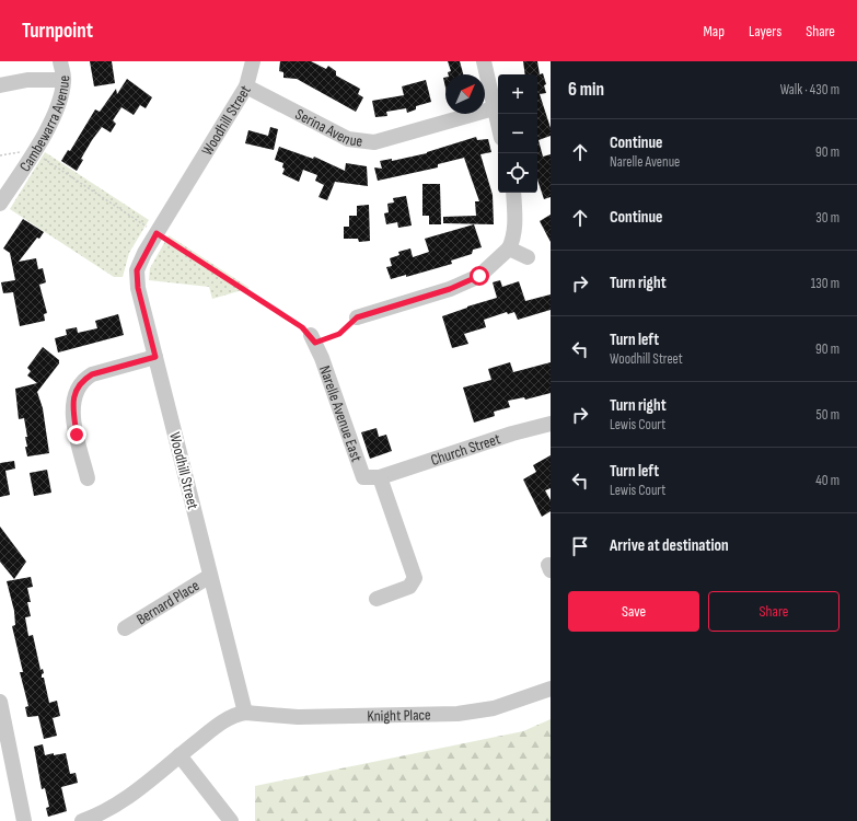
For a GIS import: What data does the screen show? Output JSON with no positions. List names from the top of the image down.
{
  "streets": {
    "street": [
      "Woodhill Street",
      "Cambewarra Avenue",
      "Serina Avenue",
      "Narelle Avenue East",
      "Church Street",
      "Bernard Place",
      "Knight Place"
    ]
  },
  "crossings": [
    ["Woodhill Street", "Serina Avenue"],
    ["Woodhill Street", "Bernard Place"],
    ["Woodhill Street", "Knight Place"],
    ["Narelle Avenue East", "Church Street"]
  ],
  "north": "top right",
  "page": {
    "header": "Turnpoint",
    "nav": ["Map", "Layers", "Share"],
    "heading": ["6 min", "Walk · 430 m"],
    "map_buttons": ["+", "−"],
    "list": [
      ["Continue", "Narelle Avenue", "90 m"],
      ["Continue", "30 m"],
      ["Turn right", "130 m"],
      ["Turn left", "Woodhill Street", "90 m"],
      ["Turn right", "Lewis Court", "50 m"],
      ["Turn left", "Lewis Court", "40 m"],
      "Arrive at destination"
    ],
    "buttons": ["Save", "Share"]
  }
}
